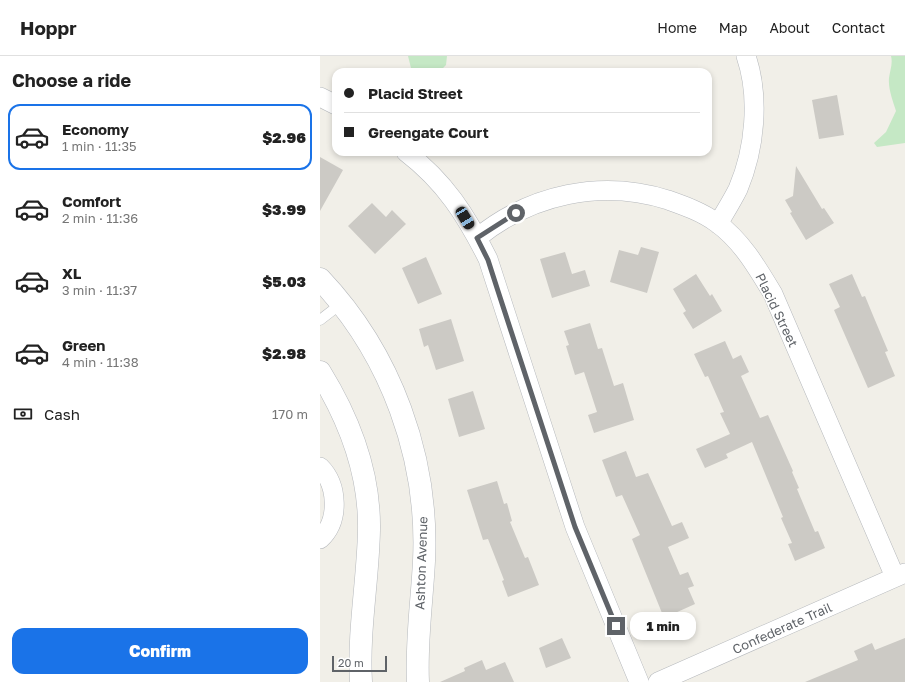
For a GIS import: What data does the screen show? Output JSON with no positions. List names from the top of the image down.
{
  "streets": {
    "street": ["Placid Street", "Ashton Avenue", "Confederate Trail"]
  },
  "crossings": [
    ["Placid Street", "Confederate Trail"]
  ],
  "scale_bar": "20 m",
  "page": {
    "header": "Hoppr",
    "nav": [
      "Home",
      "Map",
      "About",
      "Contact"
    ],
    "heading": "Choose a ride",
    "banner": ["Placid Street", "Greengate Court"],
    "list": [
      {
        "name": "Economy",
        "note": "1 min · 11:35",
        "value": "$2.96"
      },
      {
        "name": "Comfort",
        "note": "2 min · 11:36",
        "value": "$3.99"
      },
      {
        "name": "XL",
        "note": "3 min · 11:37",
        "value": "$5.03"
      },
      {
        "name": "Green",
        "note": "4 min · 11:38",
        "value": "$2.98"
      }
    ],
    "pay": ["Cash", "170 m"],
    "bubble": "1 min",
    "buttons": "Confirm",
    "scale": "20 m"
  }
}
